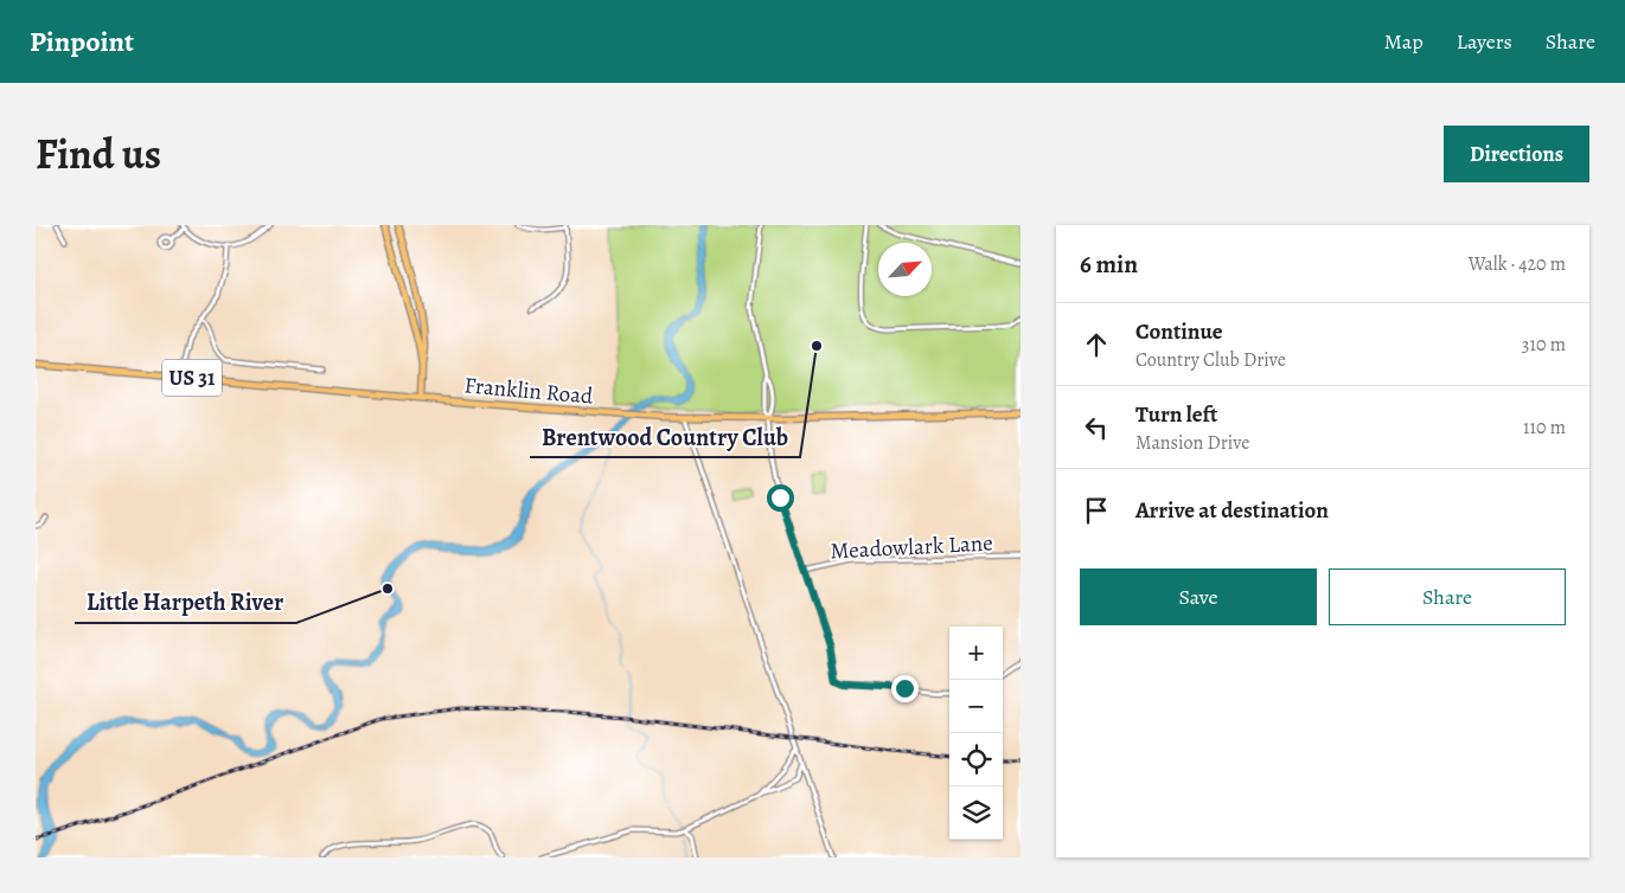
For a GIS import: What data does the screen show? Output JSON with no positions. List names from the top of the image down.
{
  "streets": {
    "main road": ["US 31", "Franklin Road"],
    "street": ["Meadowlark Lane"]
  },
  "places": ["Brentwood Country Club", "Little Harpeth River"],
  "north": "top right",
  "page": {
    "header": "Pinpoint",
    "nav": ["Map", "Layers", "Share"],
    "title": "Find us",
    "buttons": [
      "Directions",
      ["Save", "Share"]
    ],
    "heading": ["6 min", "Walk · 420 m"],
    "list": [
      ["Continue", "Country Club Drive", "310 m"],
      ["Turn left", "Mansion Drive", "110 m"],
      "Arrive at destination"
    ],
    "map_buttons": ["+", "−"]
  }
}
